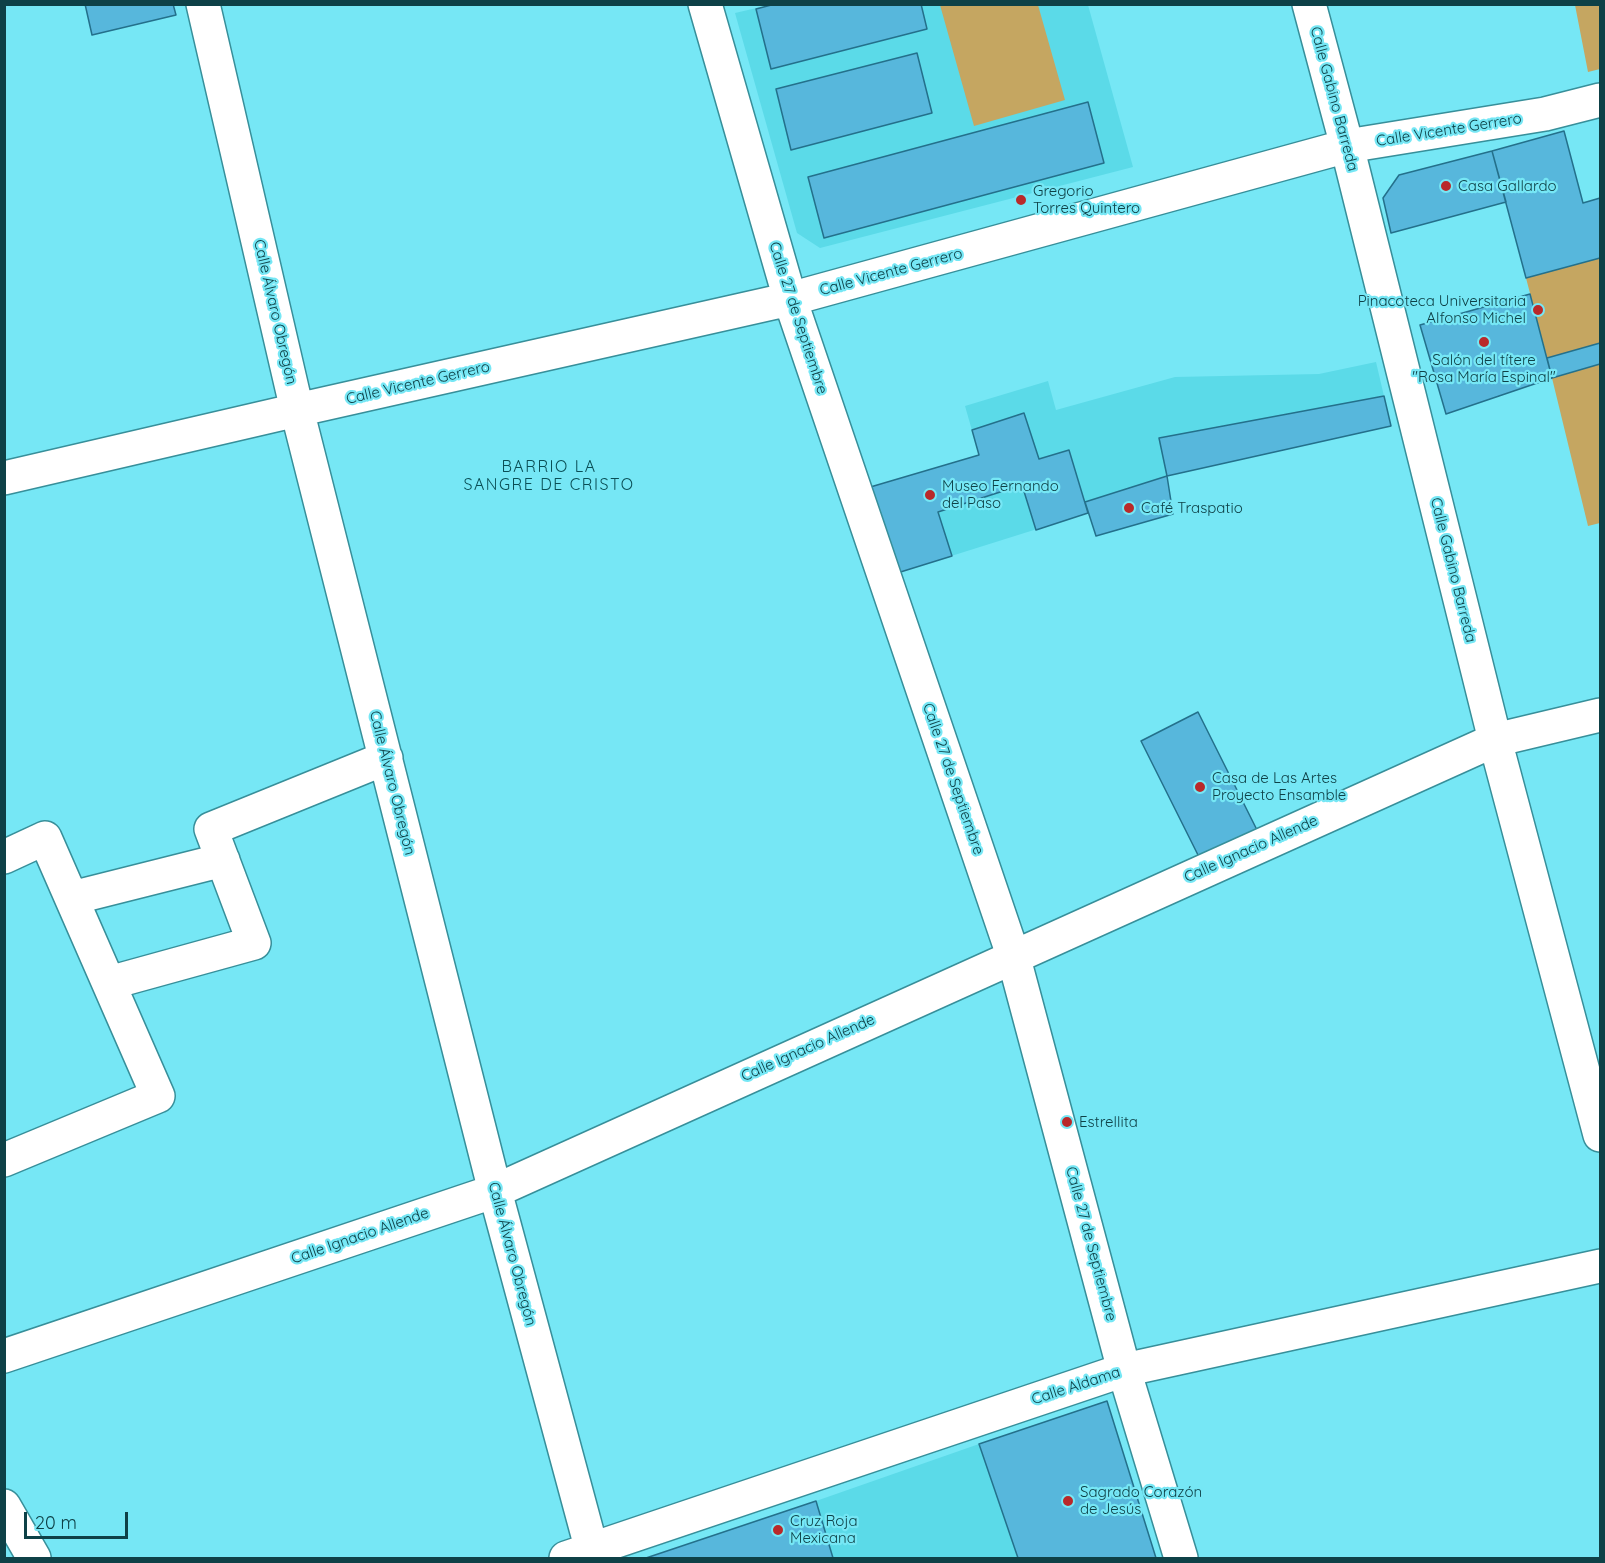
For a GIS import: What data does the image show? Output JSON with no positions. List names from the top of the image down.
{
  "streets": {
    "street": [
      "Calle Gabino Barreda",
      "Calle Vicente Gerrero",
      "Calle Álvaro Obregón",
      "Calle 27 de Septiembre",
      "Calle Ignacio Allende",
      "Calle Aldama"
    ]
  },
  "crossings": [
    ["Calle Gabino Barreda", "Calle Vicente Gerrero"],
    ["Calle Gabino Barreda", "Calle Ignacio Allende"],
    ["Calle Vicente Gerrero", "Calle Álvaro Obregón"],
    ["Calle Vicente Gerrero", "Calle 27 de Septiembre"],
    ["Calle Álvaro Obregón", "Calle Ignacio Allende"],
    ["Calle Álvaro Obregón", "Calle Aldama"],
    ["Calle 27 de Septiembre", "Calle Ignacio Allende"],
    ["Calle 27 de Septiembre", "Calle Aldama"]
  ],
  "districts": ["BARRIO LA SANGRE DE CRISTO"],
  "places": [
    "Casa Gallardo",
    "Gregorio Torres Quintero",
    "Pinacoteca Universitaria Alfonso Michel",
    "Salón del títere \"Rosa María Espinal\"",
    "Museo Fernando del Paso",
    "Café Traspatio",
    "Casa de Las Artes Proyecto Ensamble",
    "Estrellita",
    "Sagrado Corazón de Jesús",
    "Cruz Roja Mexicana"
  ],
  "scale_bar": "20 m"
}
